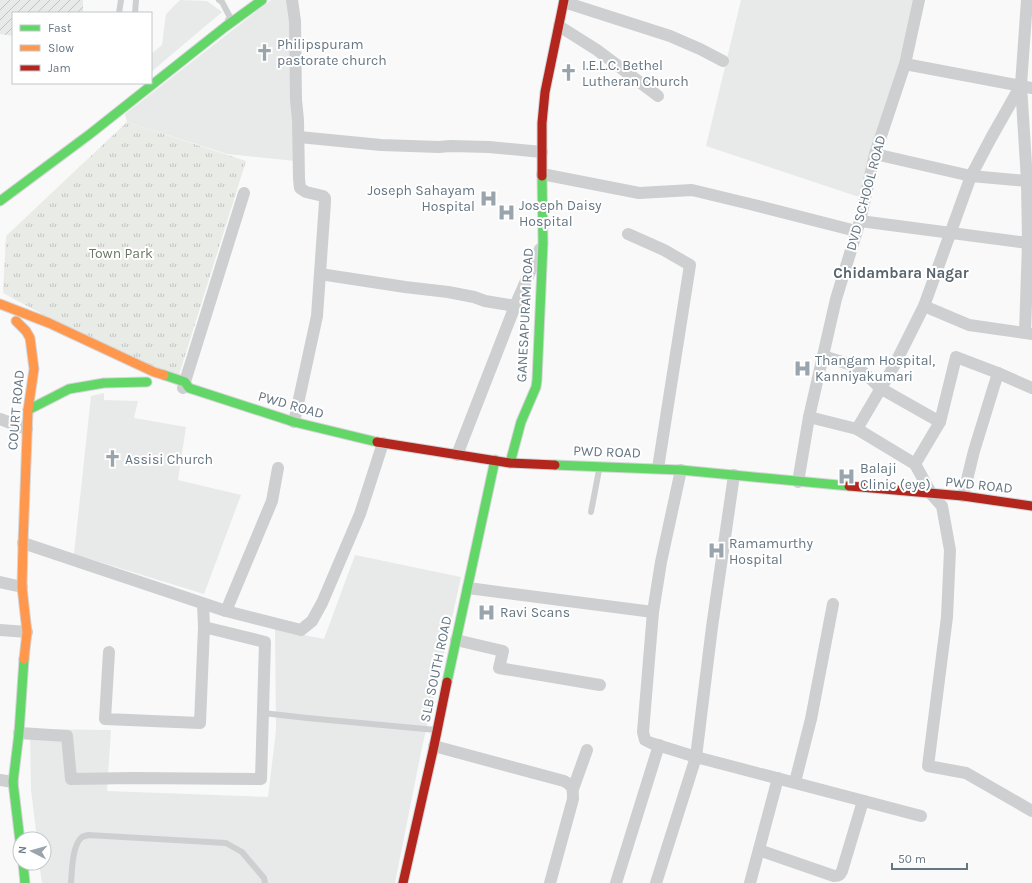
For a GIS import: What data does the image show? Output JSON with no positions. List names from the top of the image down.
{
  "streets": {
    "main road": [
      "GANESAPURAM ROAD",
      "PWD ROAD",
      "COURT ROAD",
      "SLB SOUTH ROAD"
    ],
    "street": ["DVD SCHOOL ROAD"]
  },
  "crossings": [
    ["DVD SCHOOL ROAD", "PWD ROAD"],
    ["GANESAPURAM ROAD", "PWD ROAD"],
    ["PWD ROAD", "SLB SOUTH ROAD"]
  ],
  "districts": ["Chidambara Nagar"],
  "parks": ["Town Park"],
  "places": {
    "church": ["Philipspuram pastorate church", "I.E.L.C. Bethel Lutheran Church", "Assisi Church"],
    "hospital": [
      "Joseph Sahayam Hospital",
      "Joseph Daisy Hospital",
      "Thangam Hospital, Kanniyakumari",
      "Balaji Clinic (eye)",
      "Ramamurthy Hospital",
      "Ravi Scans"
    ]
  },
  "legend": ["Fast", "Slow", "Jam"],
  "scale_bar": "50 m",
  "north": "left"
}
